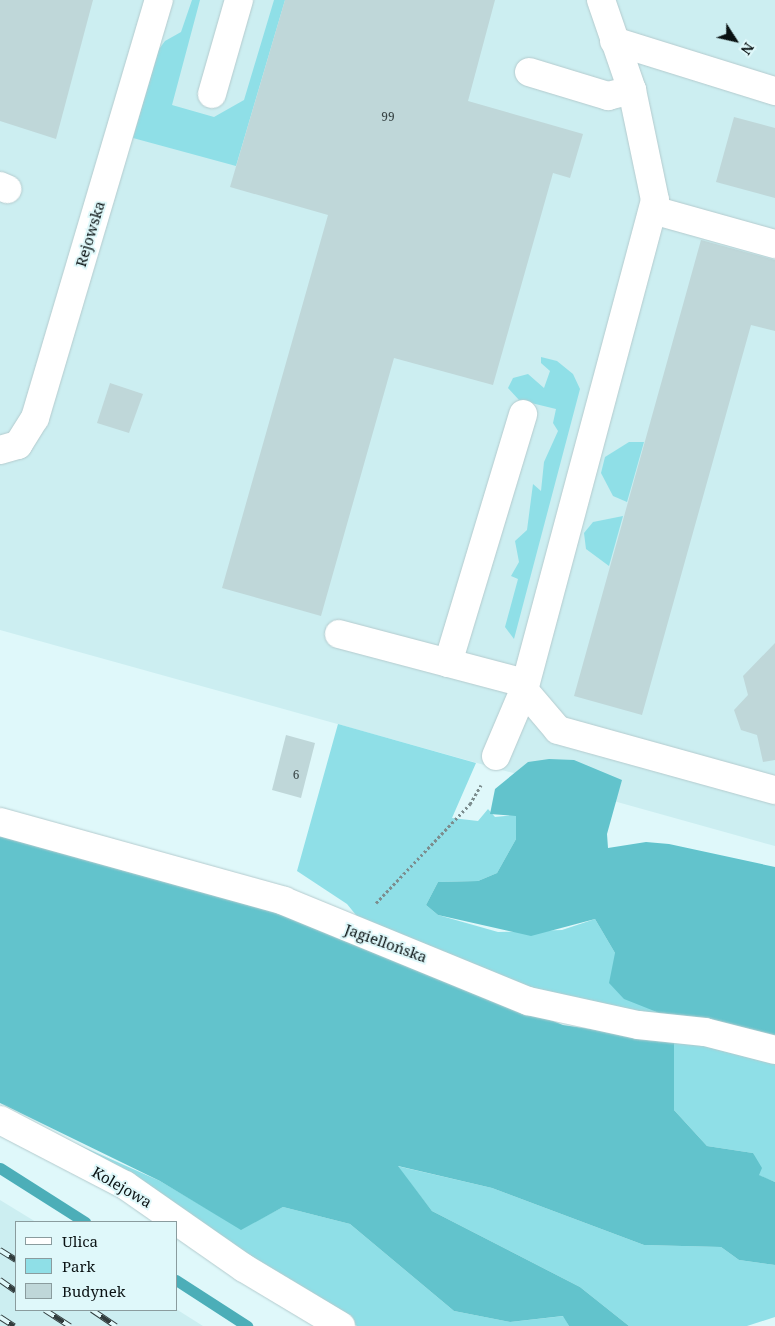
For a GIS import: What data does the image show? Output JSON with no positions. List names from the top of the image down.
{
  "streets": {
    "street": ["Rejowska", "Jagiellońska", "Kolejowa"]
  },
  "house_numbers": ["99", "6"],
  "legend": ["Ulica", "Park", "Budynek"],
  "north": "bottom right"
}
